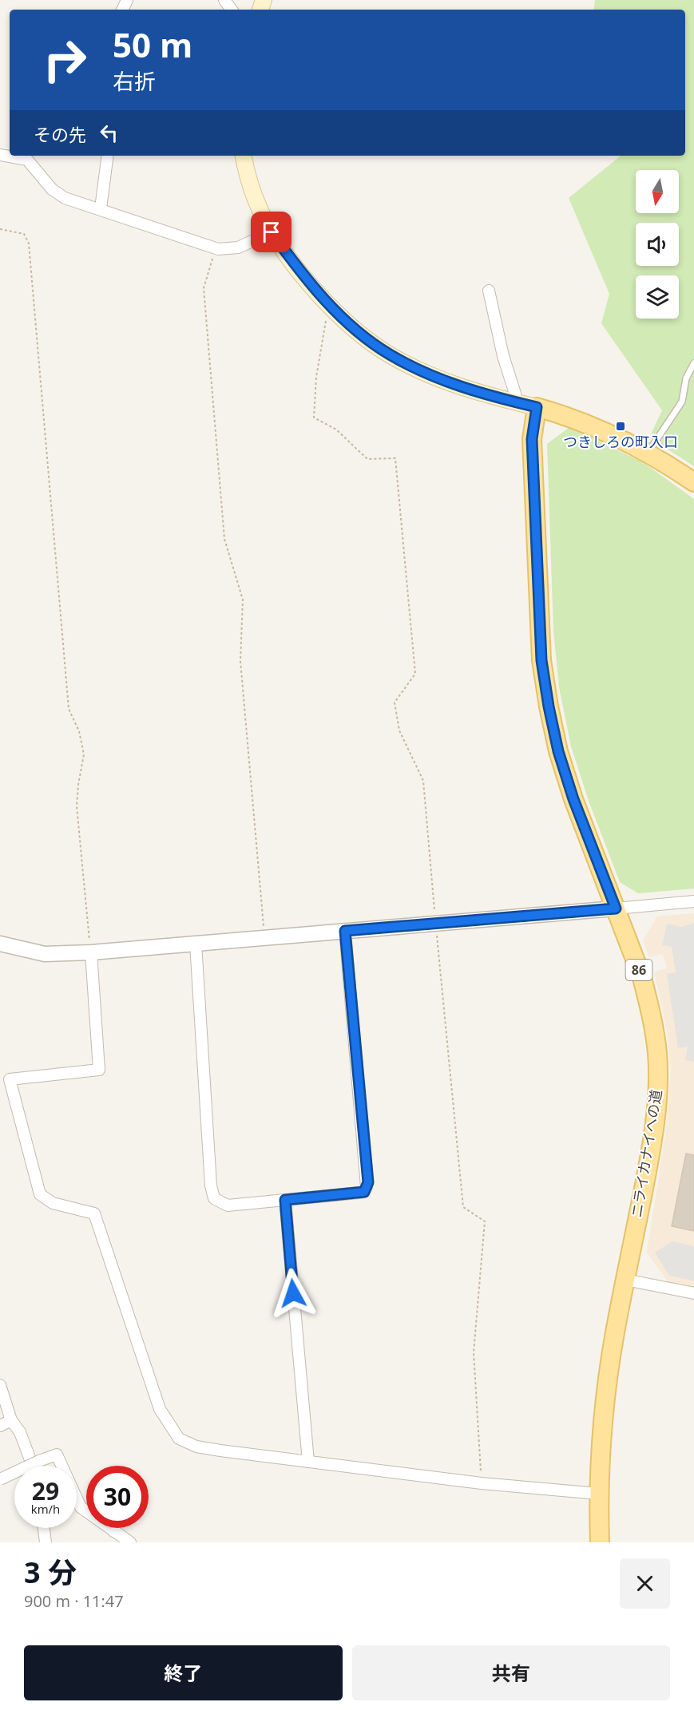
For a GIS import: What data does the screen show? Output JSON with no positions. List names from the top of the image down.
{
  "streets": {
    "main road": ["86", "ニライカナイへの道"]
  },
  "places": {
    "transit": ["つきしろの町入口"]
  },
  "north": "bottom",
  "page": {
    "turn": ["50 m", "右折"],
    "then": "その先",
    "speed": "29 km/h",
    "limit": "30",
    "heading": ["3 分", "900 m · 11:47"],
    "buttons": ["終了", "共有"]
  }
}
